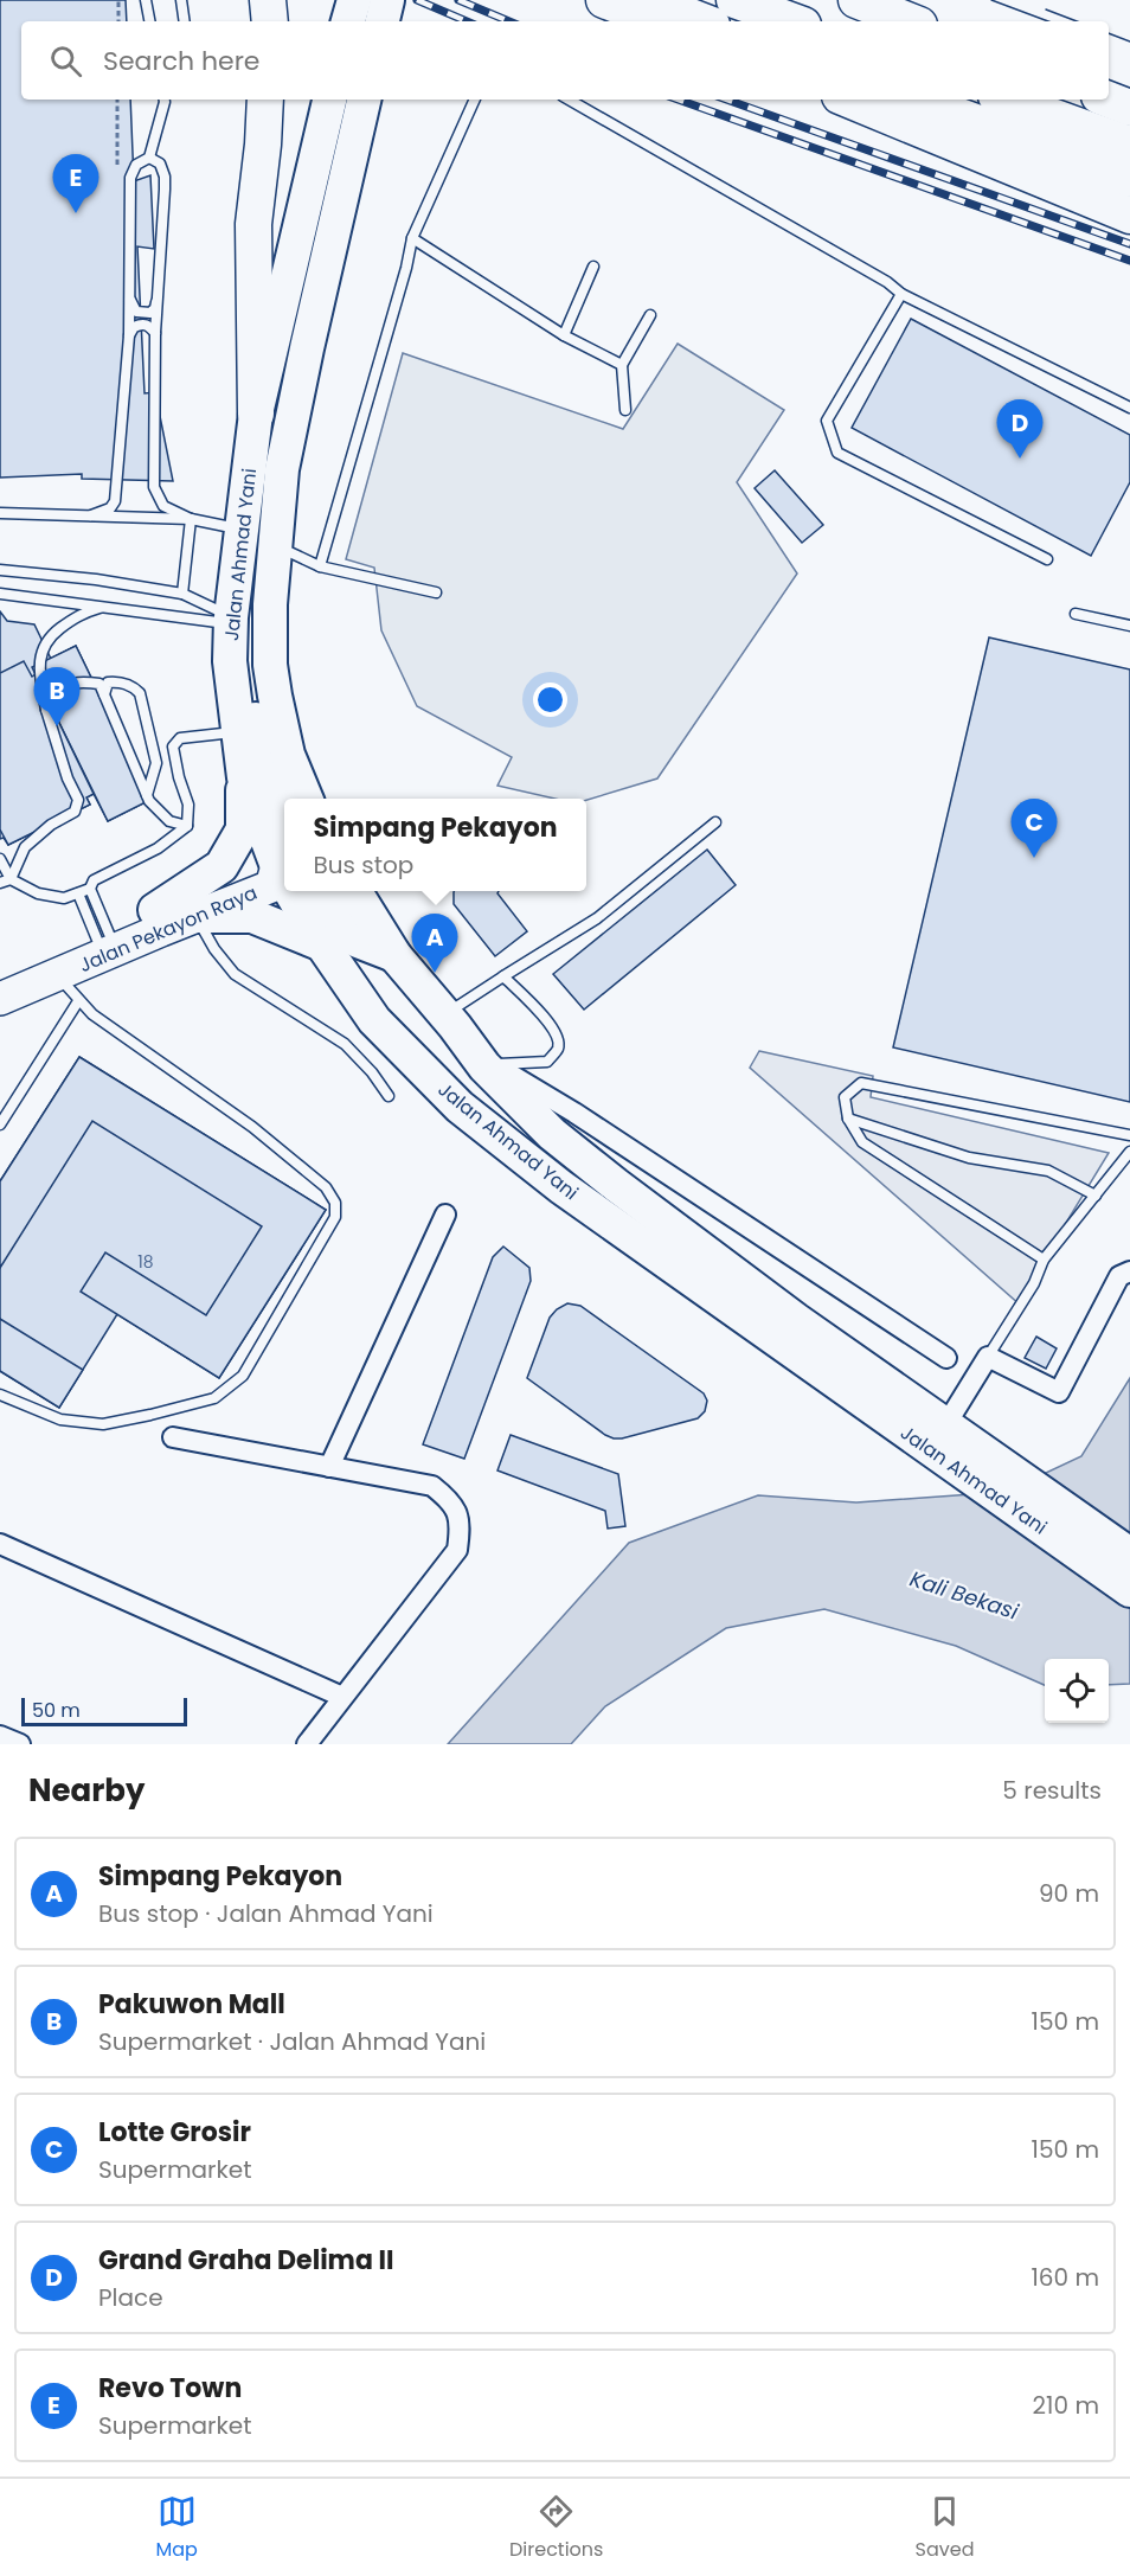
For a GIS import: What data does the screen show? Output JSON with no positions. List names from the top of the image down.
{
  "streets": {
    "highway": ["Jalan Ahmad Yani"],
    "main road": ["Jalan Pekayon Raya"]
  },
  "crossings": [
    ["Jalan Ahmad Yani", "Jalan Pekayon Raya"]
  ],
  "water": ["Kali Bekasi"],
  "house_numbers": ["18"],
  "scale_bar": "50 m",
  "page": {
    "search": "Search here",
    "pins": [
      "E",
      "D",
      "B",
      "C",
      "A"
    ],
    "popup": ["Simpang Pekayon", "Bus stop"],
    "scale": "50 m",
    "heading": ["Nearby", "5 results"],
    "list": [
      {
        "mark": "A",
        "name": "Simpang Pekayon",
        "note": "Bus stop · Jalan Ahmad Yani",
        "value": "90 m"
      },
      {
        "mark": "B",
        "name": "Pakuwon Mall",
        "note": "Supermarket · Jalan Ahmad Yani",
        "value": "150 m"
      },
      {
        "mark": "C",
        "name": "Lotte Grosir",
        "note": "Supermarket",
        "value": "150 m"
      },
      {
        "mark": "D",
        "name": "Grand Graha Delima II",
        "note": "Place",
        "value": "160 m"
      },
      {
        "mark": "E",
        "name": "Revo Town",
        "note": "Supermarket",
        "value": "210 m"
      }
    ],
    "nav": ["Map", "Directions", "Saved"]
  }
}
